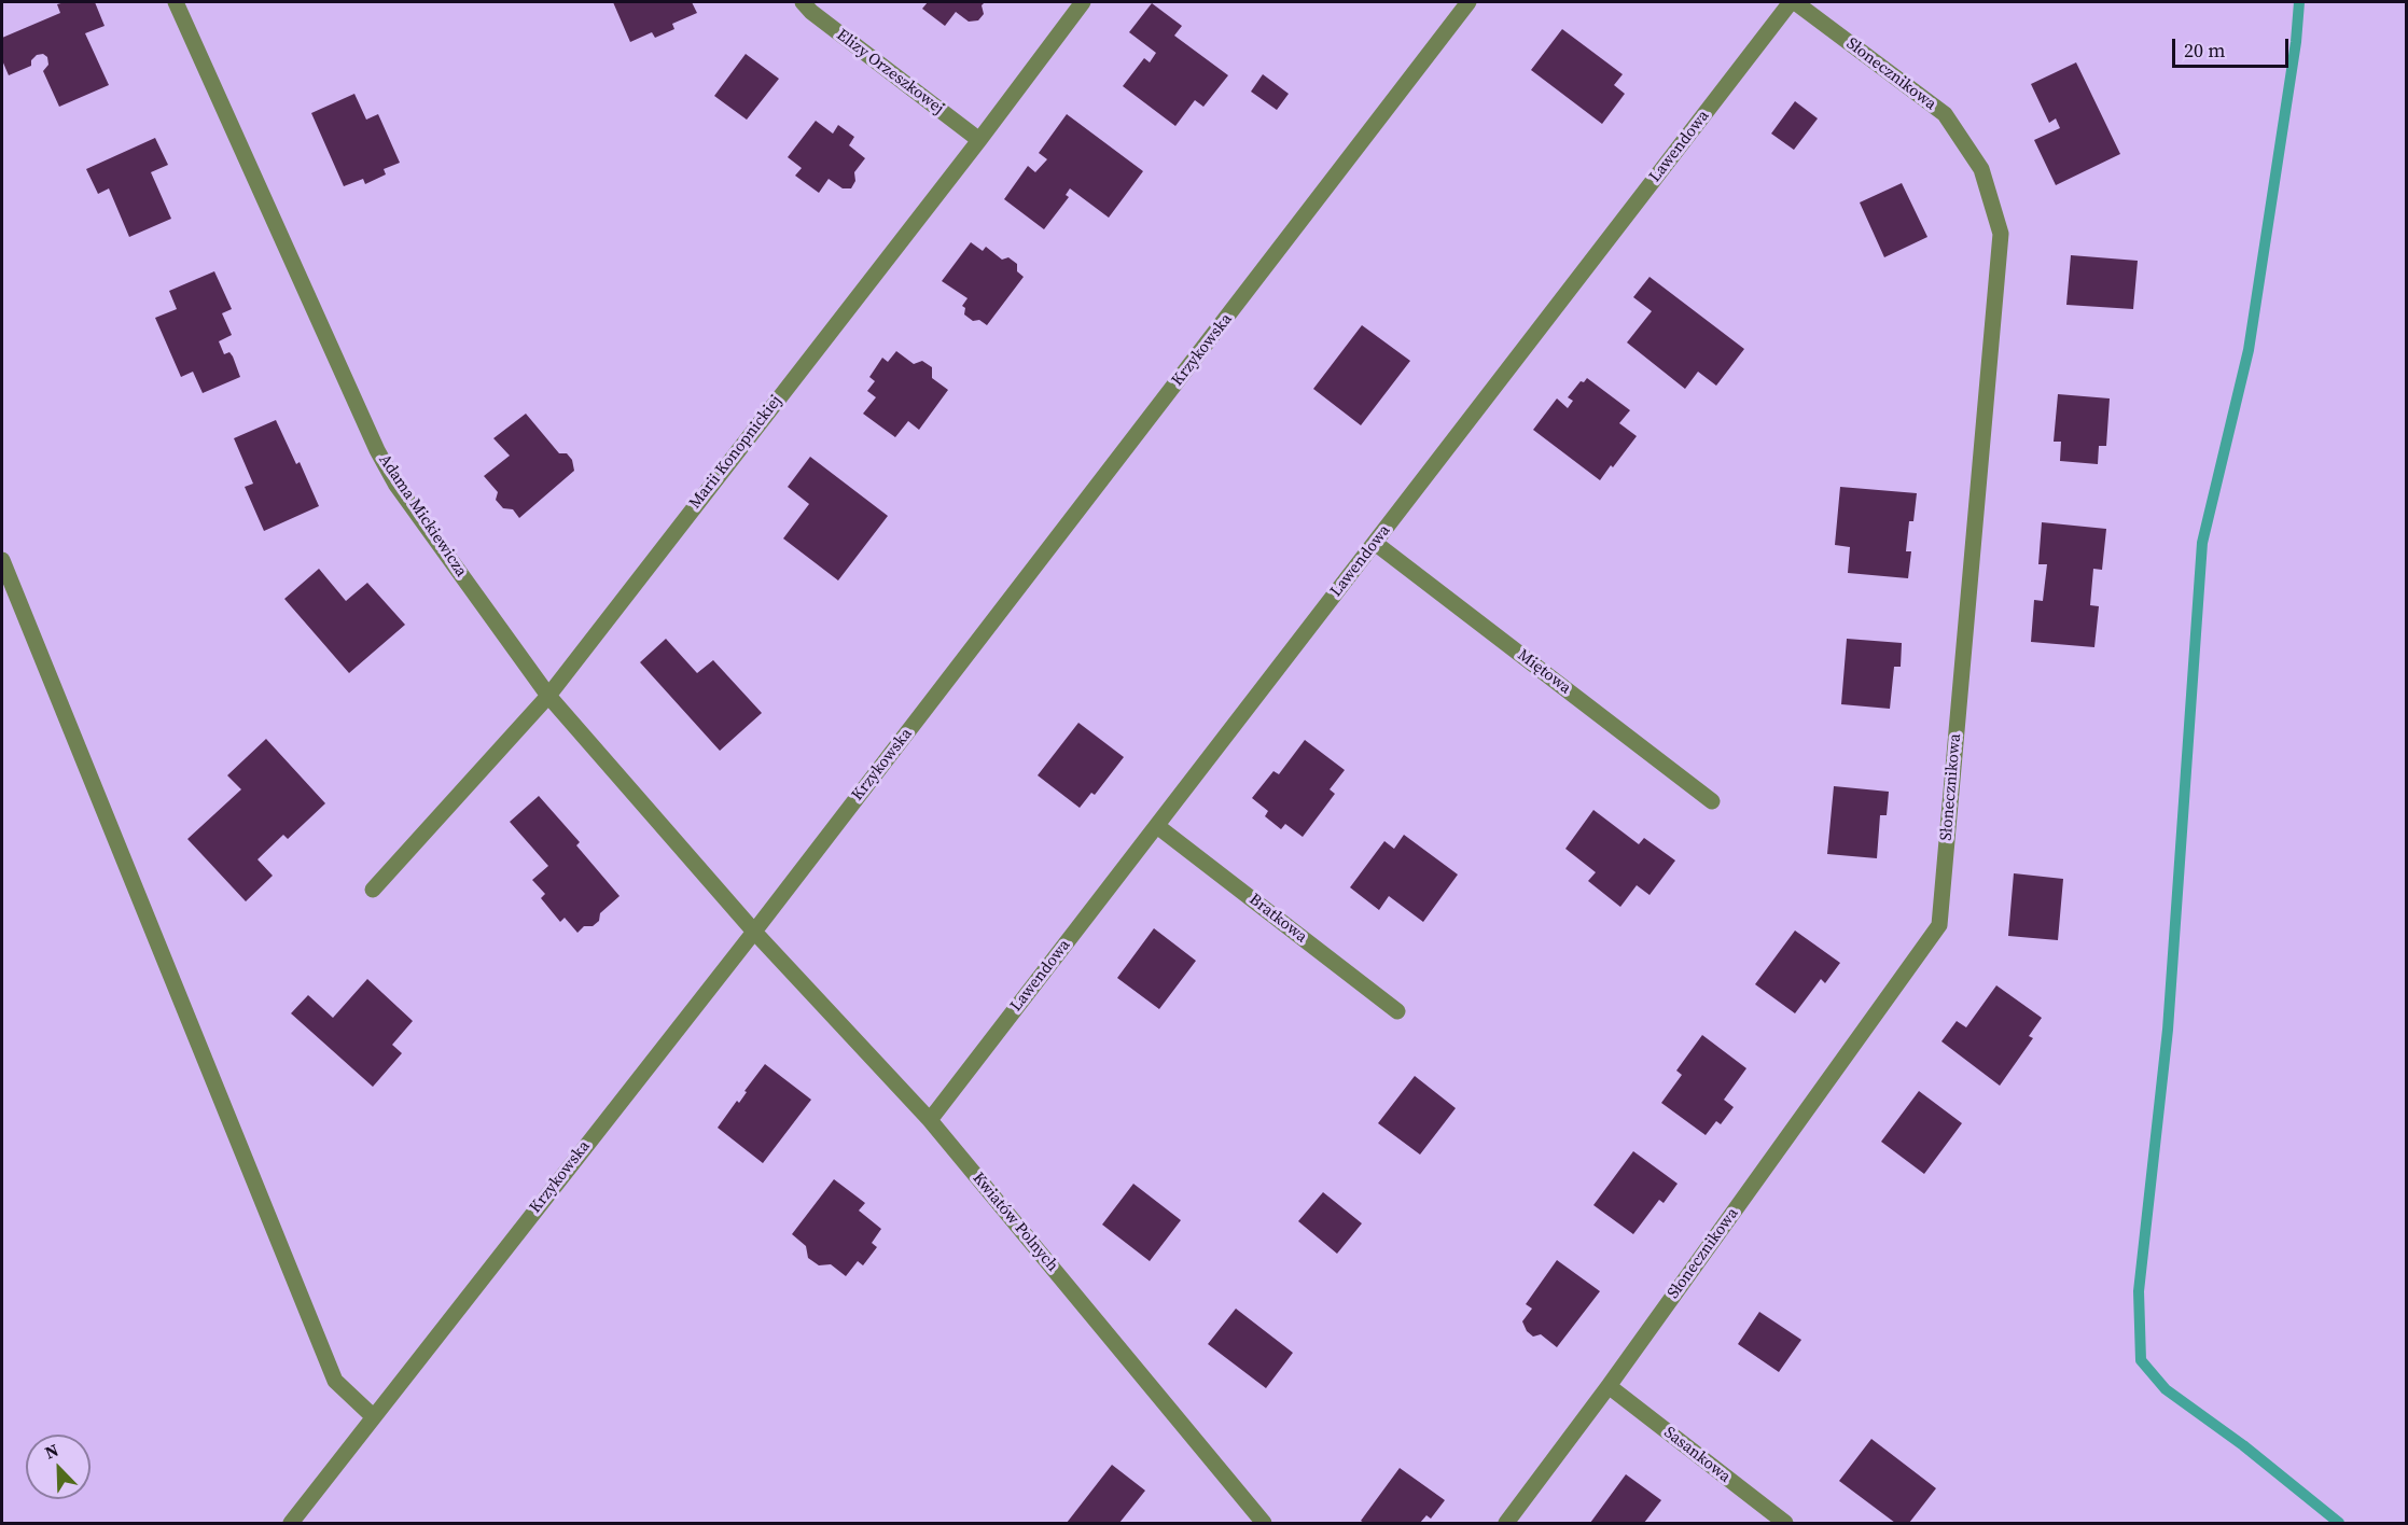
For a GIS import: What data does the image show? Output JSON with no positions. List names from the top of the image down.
{
  "streets": {
    "street": [
      "Elizy Orzeszkowej",
      "Słonecznikowa",
      "Lawendowa",
      "Krzykowska",
      "Marii Konopnickiej",
      "Adama Mickiewicza",
      "Miętowa",
      "Bratkowa",
      "Kwiatów Polnych",
      "Sasankowa"
    ]
  },
  "crossings": [
    ["Elizy Orzeszkowej", "Marii Konopnickiej"],
    ["Słonecznikowa", "Lawendowa"],
    ["Słonecznikowa", "Sasankowa"],
    ["Lawendowa", "Miętowa"],
    ["Lawendowa", "Bratkowa"],
    ["Lawendowa", "Kwiatów Polnych"],
    ["Krzykowska", "Adama Mickiewicza"],
    ["Krzykowska", "Kwiatów Polnych"],
    ["Marii Konopnickiej", "Adama Mickiewicza"],
    ["Adama Mickiewicza", "Kwiatów Polnych"]
  ],
  "scale_bar": "20 m",
  "north": "top left"
}
